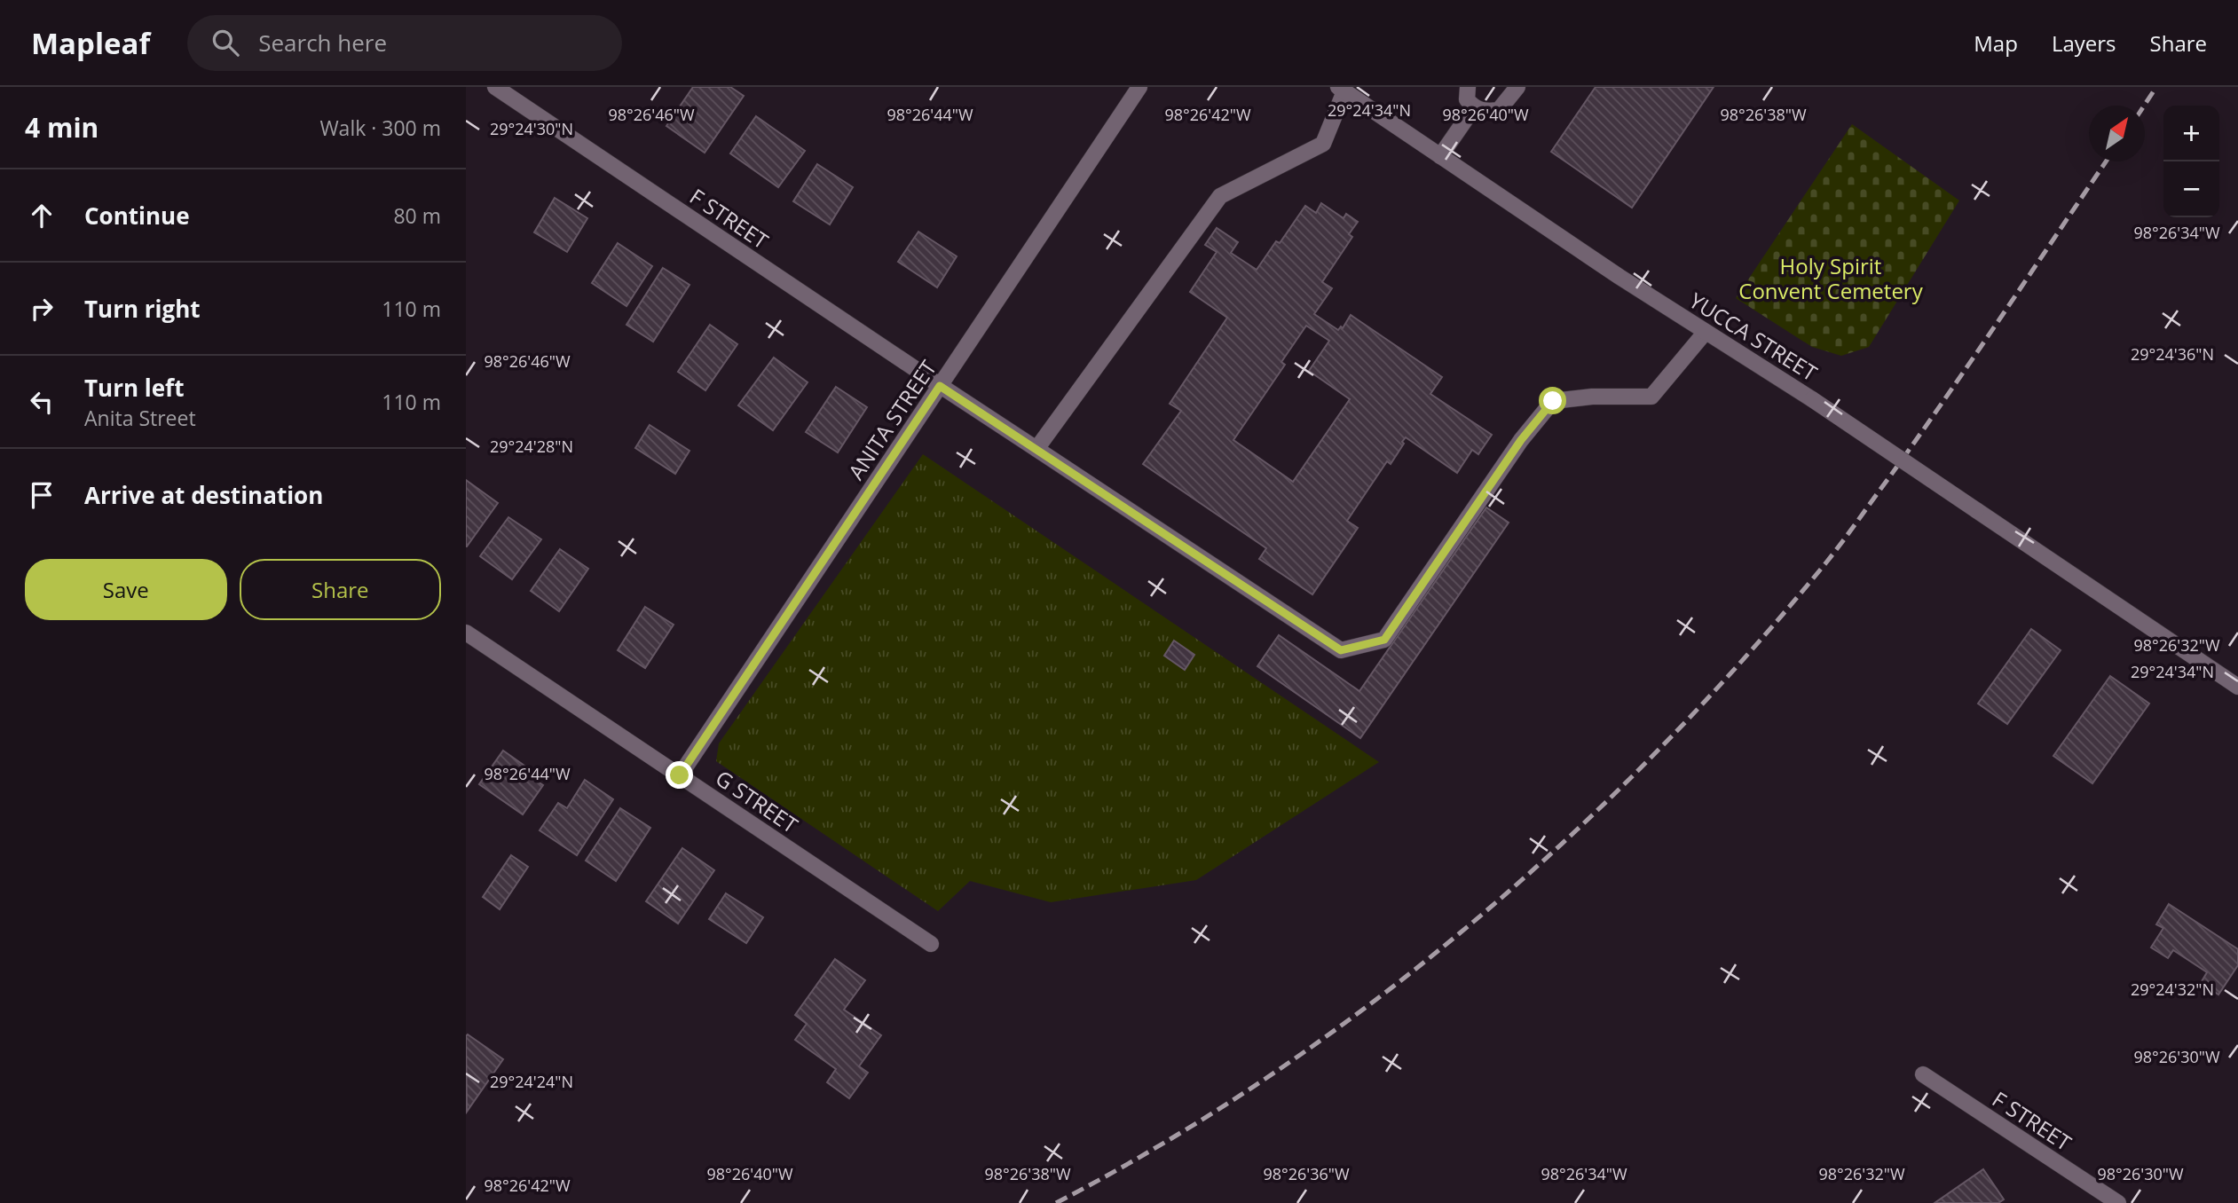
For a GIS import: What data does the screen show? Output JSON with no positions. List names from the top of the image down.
{
  "streets": {
    "street": [
      "F STREET",
      "YUCCA STREET",
      "ANITA STREET",
      "G STREET"
    ]
  },
  "crossings": [
    ["F STREET", "YUCCA STREET"],
    ["F STREET", "ANITA STREET"],
    ["ANITA STREET", "G STREET"]
  ],
  "parks": ["Holy Spirit Convent Cemetery"],
  "north": "top right",
  "page": {
    "header": "Mapleaf",
    "search": "Search here",
    "nav": ["Map", "Layers", "Share"],
    "heading": ["4 min", "Walk · 300 m"],
    "map_buttons": ["+", "−"],
    "list": [
      ["Continue", "80 m"],
      ["Turn right", "110 m"],
      ["Turn left", "Anita Street", "110 m"],
      "Arrive at destination"
    ],
    "buttons": ["Save", "Share"]
  },
  "coordinates": [
    "29°24'34\"N",
    "98°26'44\"W",
    "98°26'42\"W",
    "98°26'40\"W",
    "98°26'38\"W",
    "98°26'46\"W",
    "29°24'30\"N",
    "98°26'34\"W",
    "29°24'36\"N",
    "29°24'28\"N",
    "98°26'32\"W",
    "29°24'32\"N",
    "98°26'30\"W",
    "29°24'24\"N",
    "98°26'36\"W"
  ]
}
